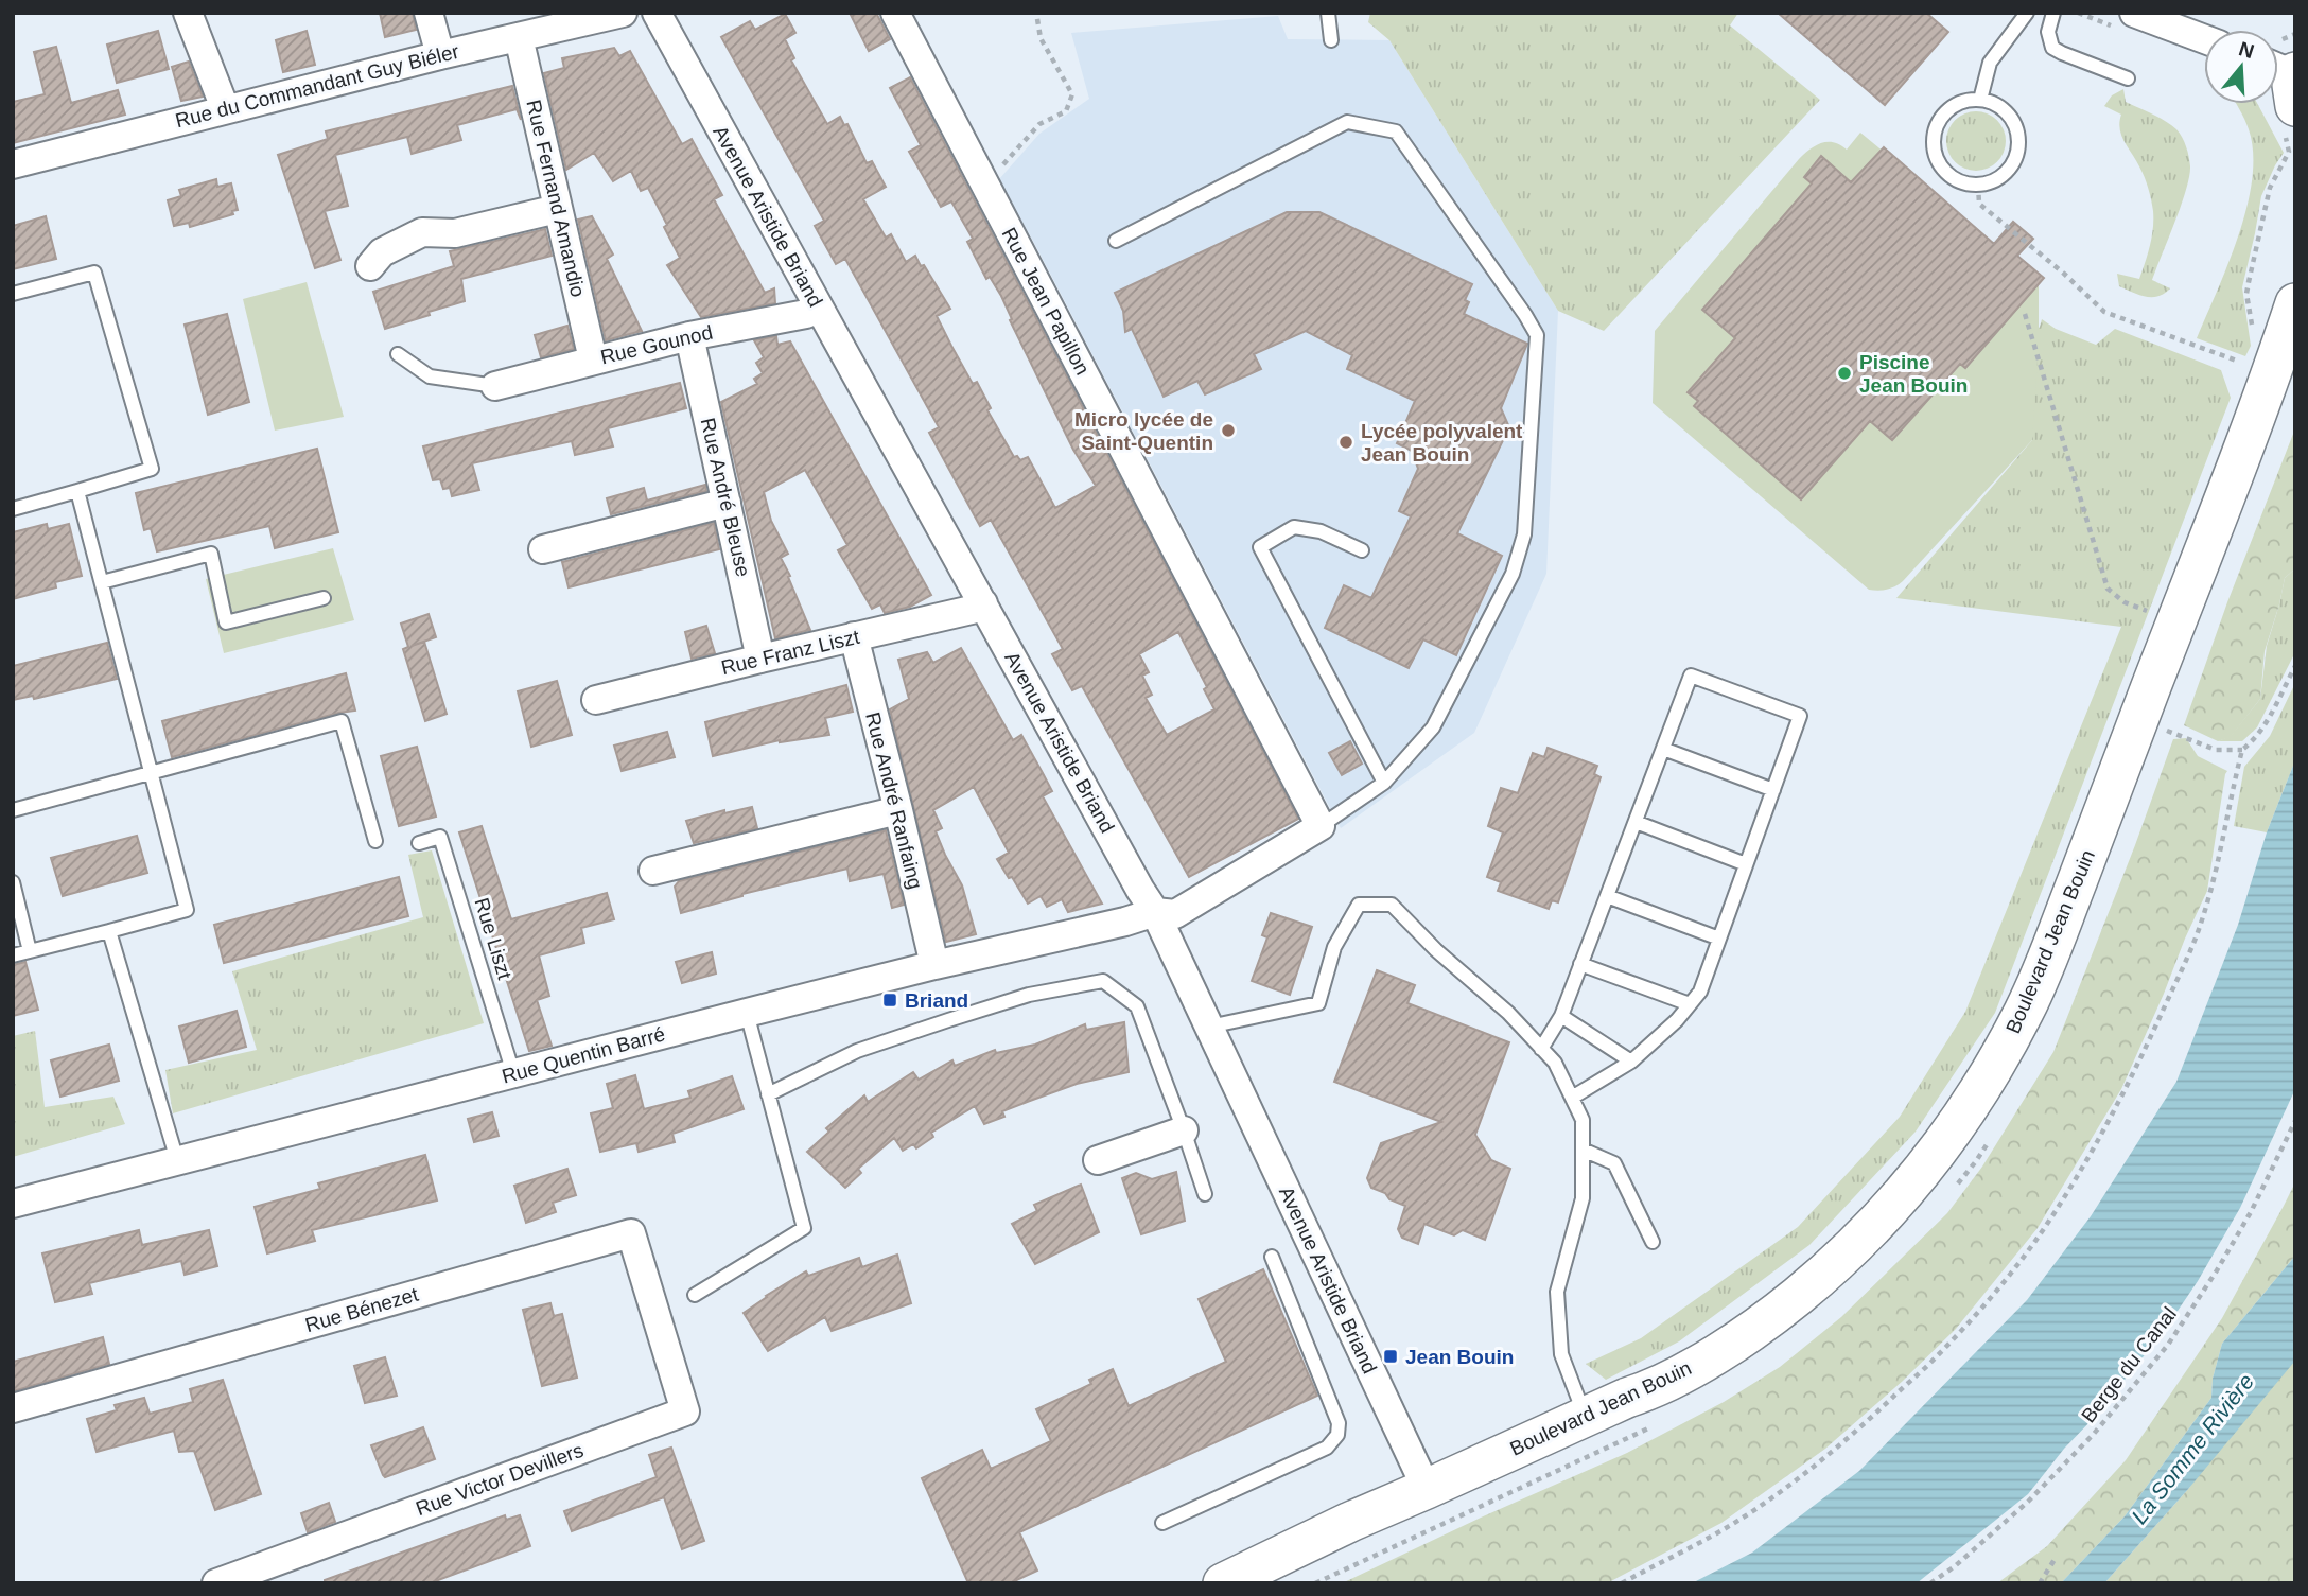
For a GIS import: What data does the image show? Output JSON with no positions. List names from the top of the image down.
{
  "streets": {
    "street": [
      "Rue du Commandant Guy Biéler",
      "Rue Fernand Amandio",
      "Avenue Aristide Briand",
      "Rue Jean Papillon",
      "Rue Gounod",
      "Rue André Bleuse",
      "Rue Franz Liszt",
      "Rue André Ranfaing",
      "Boulevard Jean Bouin",
      "Rue Quentin Barré",
      "Rue Bénezet",
      "Rue Victor Devillers"
    ],
    "lane": ["Rue Liszt"],
    "path": ["Berge du Canal"]
  },
  "crossings": [
    ["Rue du Commandant Guy Biéler", "Rue Fernand Amandio"],
    ["Rue Fernand Amandio", "Rue Gounod"],
    ["Avenue Aristide Briand", "Rue Gounod"],
    ["Avenue Aristide Briand", "Rue Franz Liszt"],
    ["Avenue Aristide Briand", "Boulevard Jean Bouin"],
    ["Avenue Aristide Briand", "Rue Quentin Barré"],
    ["Rue Jean Papillon", "Rue Quentin Barré"],
    ["Rue Gounod", "Rue André Bleuse"],
    ["Rue André Bleuse", "Rue Franz Liszt"],
    ["Rue Franz Liszt", "Rue André Ranfaing"],
    ["Rue André Ranfaing", "Rue Quentin Barré"],
    ["Rue Liszt", "Rue Quentin Barré"],
    ["Rue Bénezet", "Rue Victor Devillers"]
  ],
  "water": ["La Somme Rivière"],
  "places": {
    "other": ["Piscine Jean Bouin", "Micro lycée de Saint-Quentin", "Lycée polyvalent Jean Bouin"],
    "transit": ["Briand", "Jean Bouin"]
  },
  "north": "top"
}
